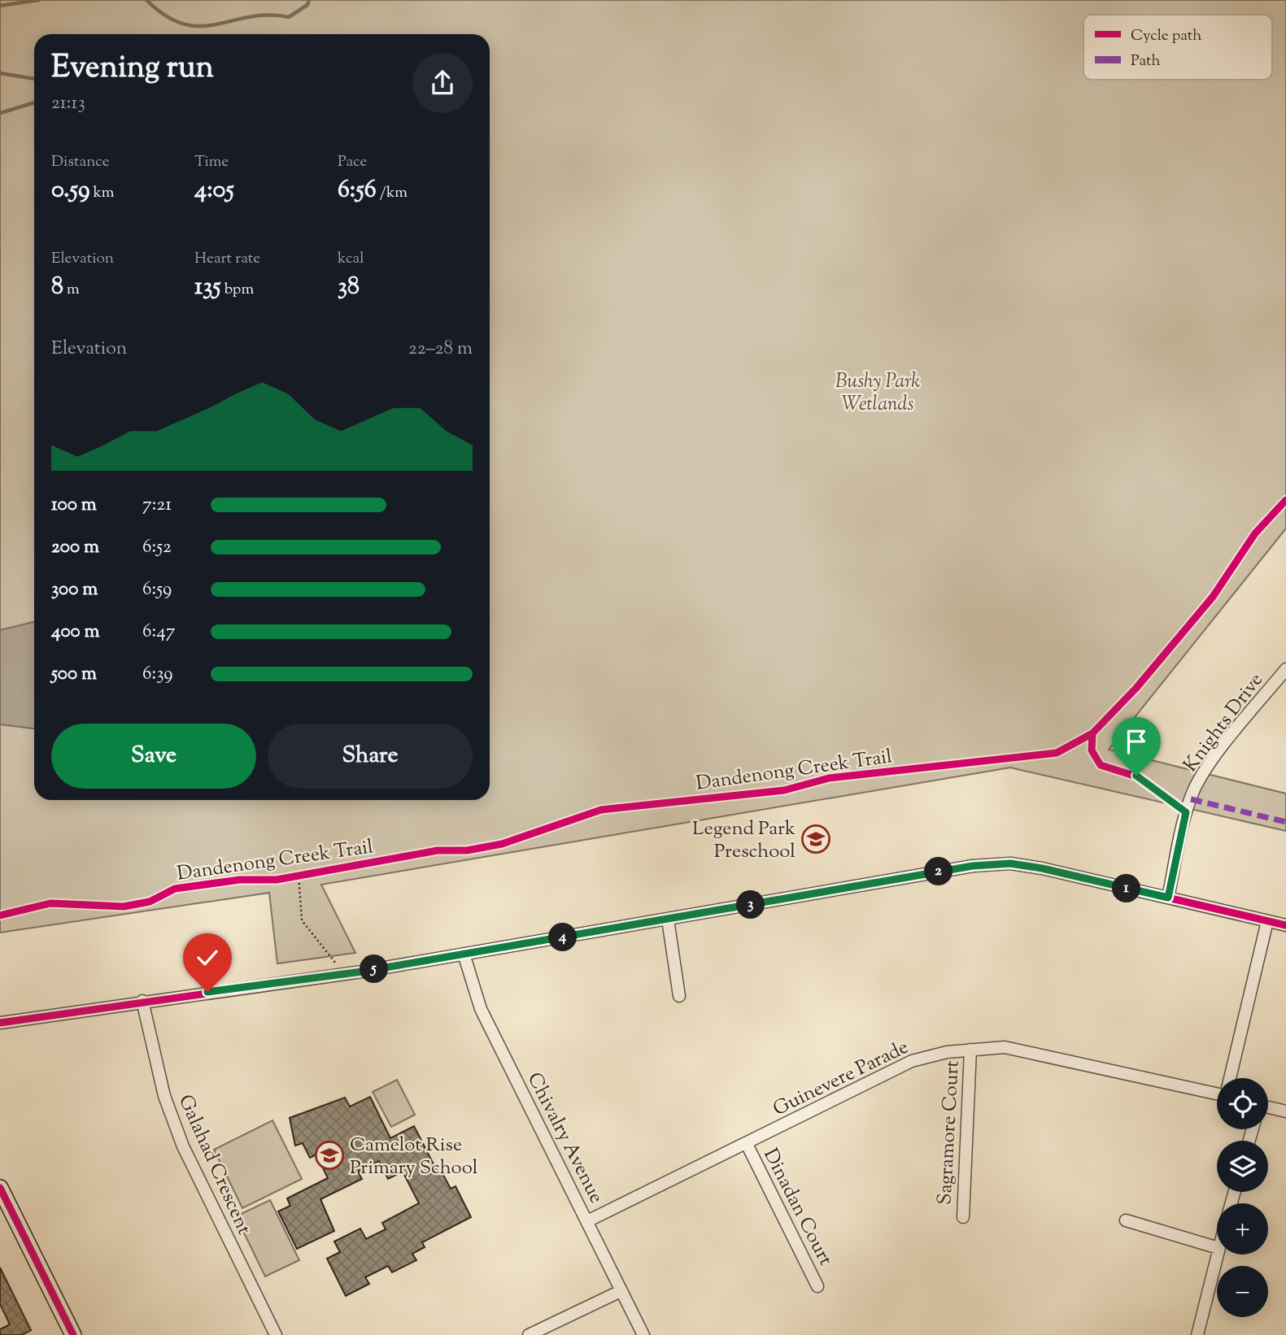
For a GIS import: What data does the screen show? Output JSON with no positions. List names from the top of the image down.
{
  "streets": {
    "street": [
      "Knights Drive",
      "Guinevere Parade",
      "Sagramore Court",
      "Chivalry Avenue",
      "Galahad Crescent",
      "Dinadan Court"
    ],
    "cycle path": ["Dandenong Creek Trail"]
  },
  "crossings": [
    ["Guinevere Parade", "Sagramore Court"],
    ["Guinevere Parade", "Chivalry Avenue"],
    ["Guinevere Parade", "Dinadan Court"]
  ],
  "parks": ["Bushy Park Wetlands"],
  "places": {
    "school or university": ["Legend Park Preschool", "Camelot Rise Primary School"]
  },
  "legend": ["Cycle path", "Path"],
  "page": {
    "heading": ["Evening run", "21:13"],
    "stats": [
      ["Distance", "0.59 km"],
      ["Time", "4:05"],
      ["Pace", "6:56 /km"],
      ["Elevation", "8 m"],
      ["Heart rate", "135 bpm"],
      ["kcal", "38"]
    ],
    "chart": ["Elevation", "22–28 m"],
    "list": [
      {
        "name": "100 m",
        "note": "7:21"
      },
      {
        "name": "200 m",
        "note": "6:52"
      },
      {
        "name": "300 m",
        "note": "6:59"
      },
      {
        "name": "400 m",
        "note": "6:47"
      },
      {
        "name": "500 m",
        "note": "6:39"
      }
    ],
    "buttons": ["Save", "Share"],
    "pins": [
      "2",
      "1",
      "3",
      "4",
      "5"
    ],
    "map_buttons": ["+", "−"]
  }
}
